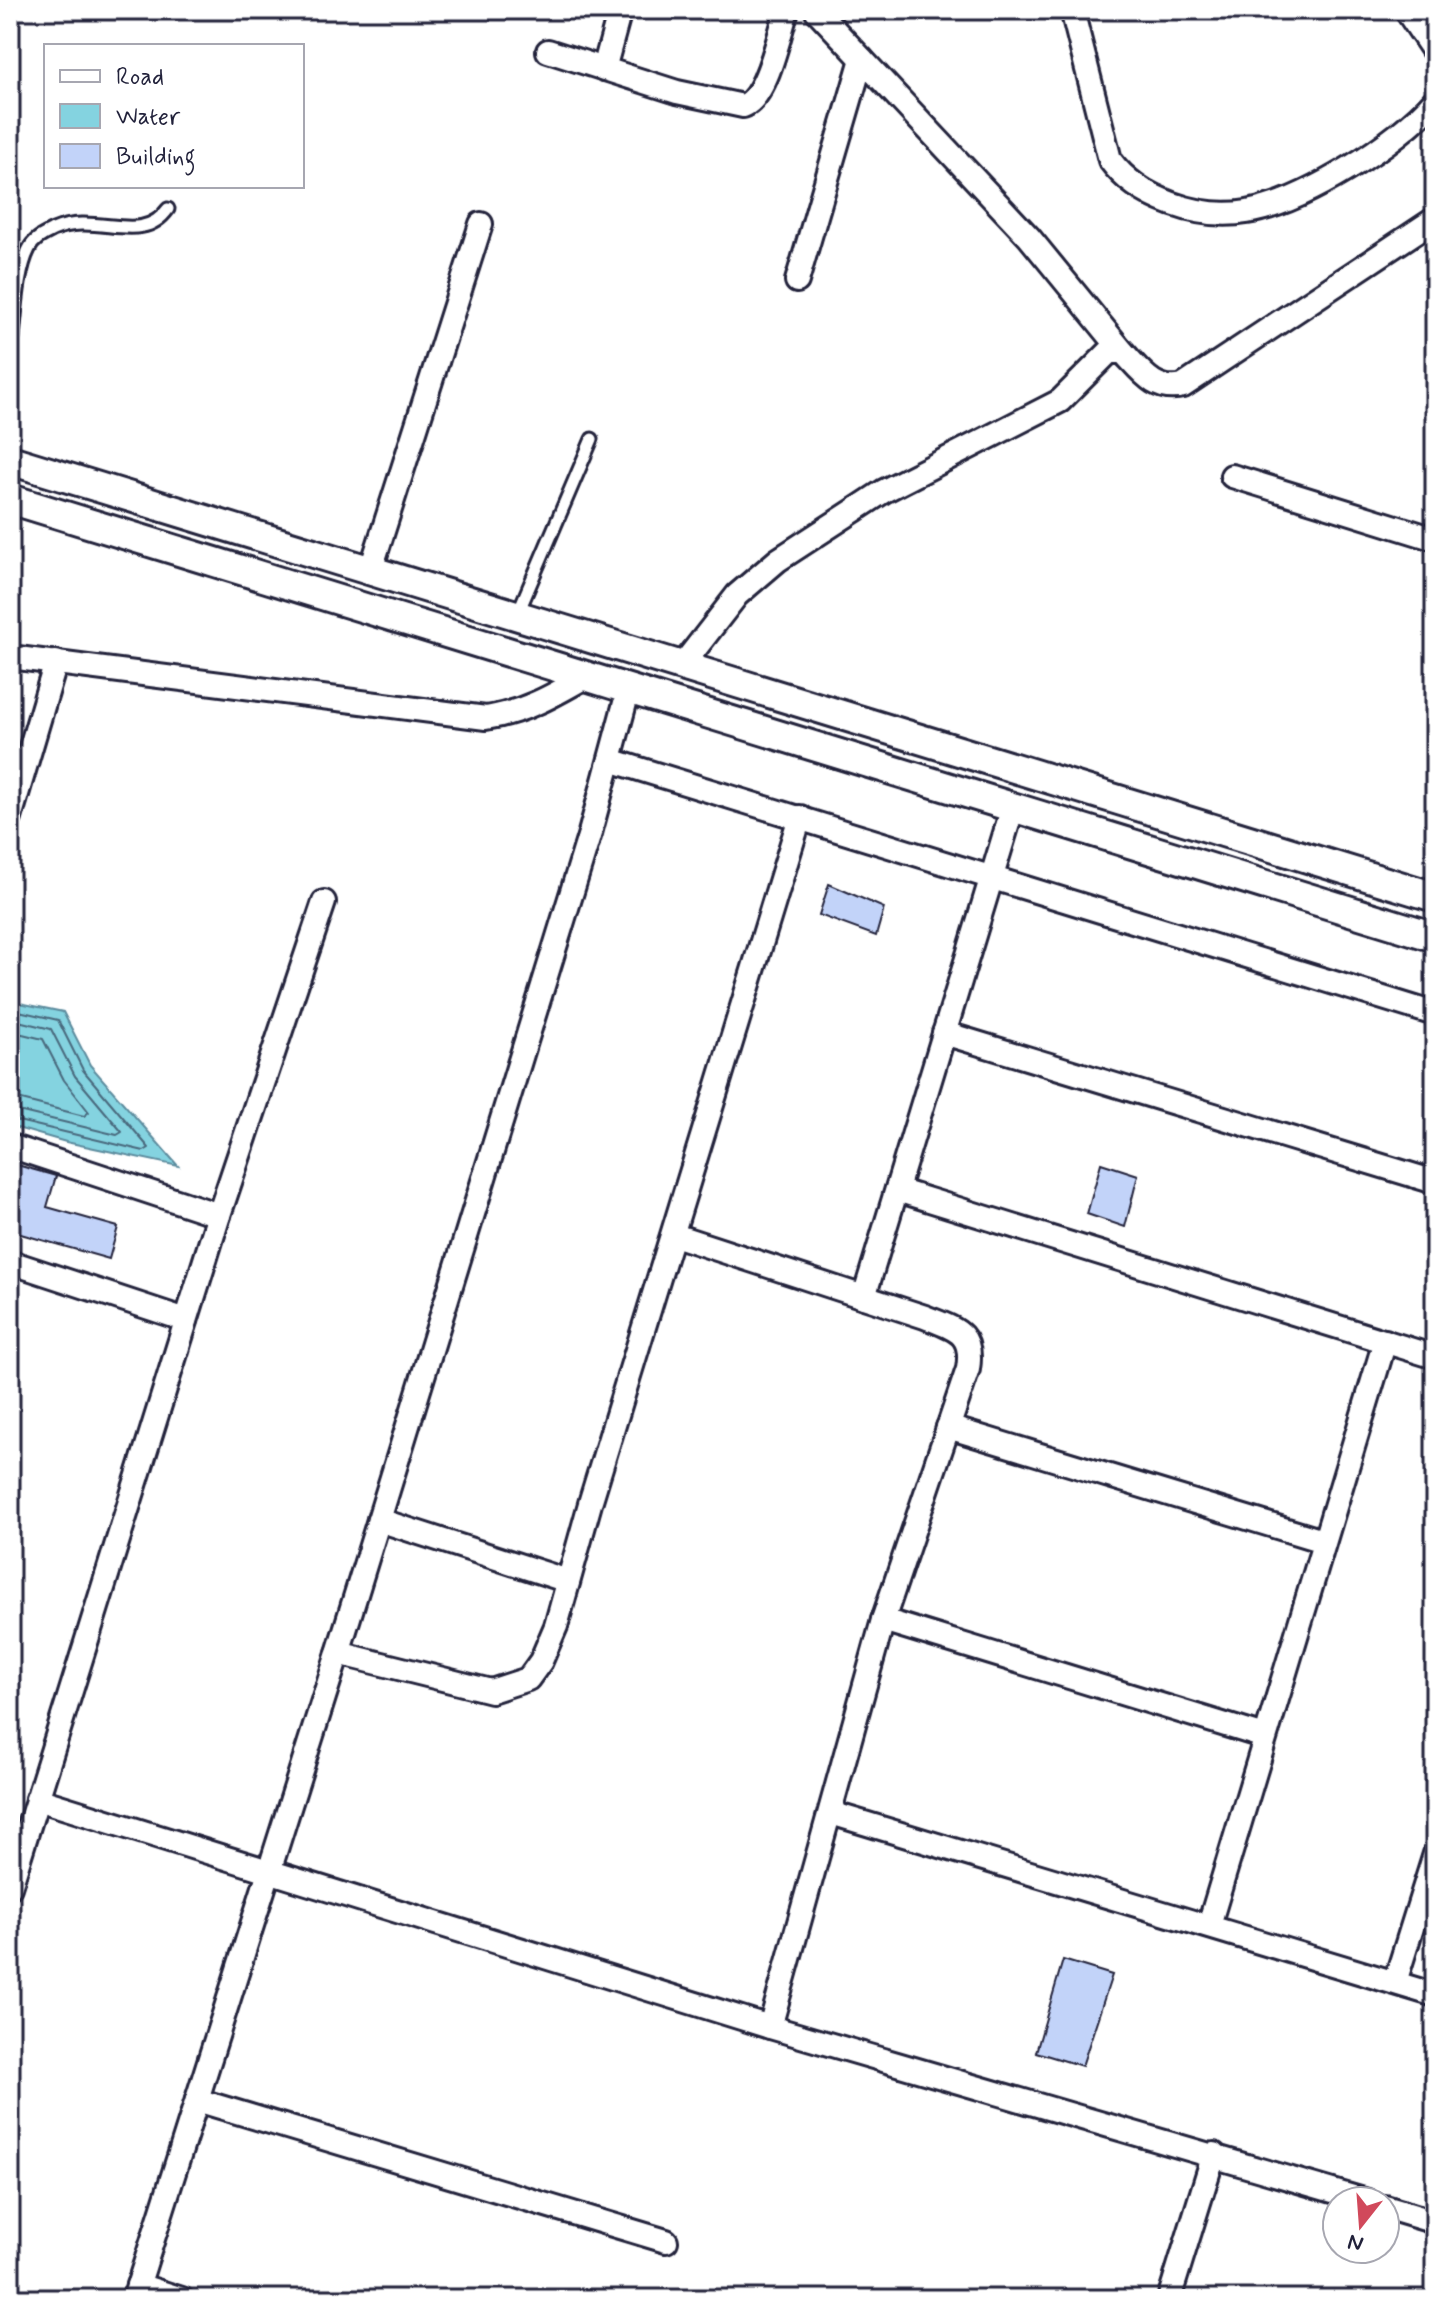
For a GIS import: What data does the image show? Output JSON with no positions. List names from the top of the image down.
{
  "legend": ["Road", "Water", "Building"],
  "north": "bottom"
}
